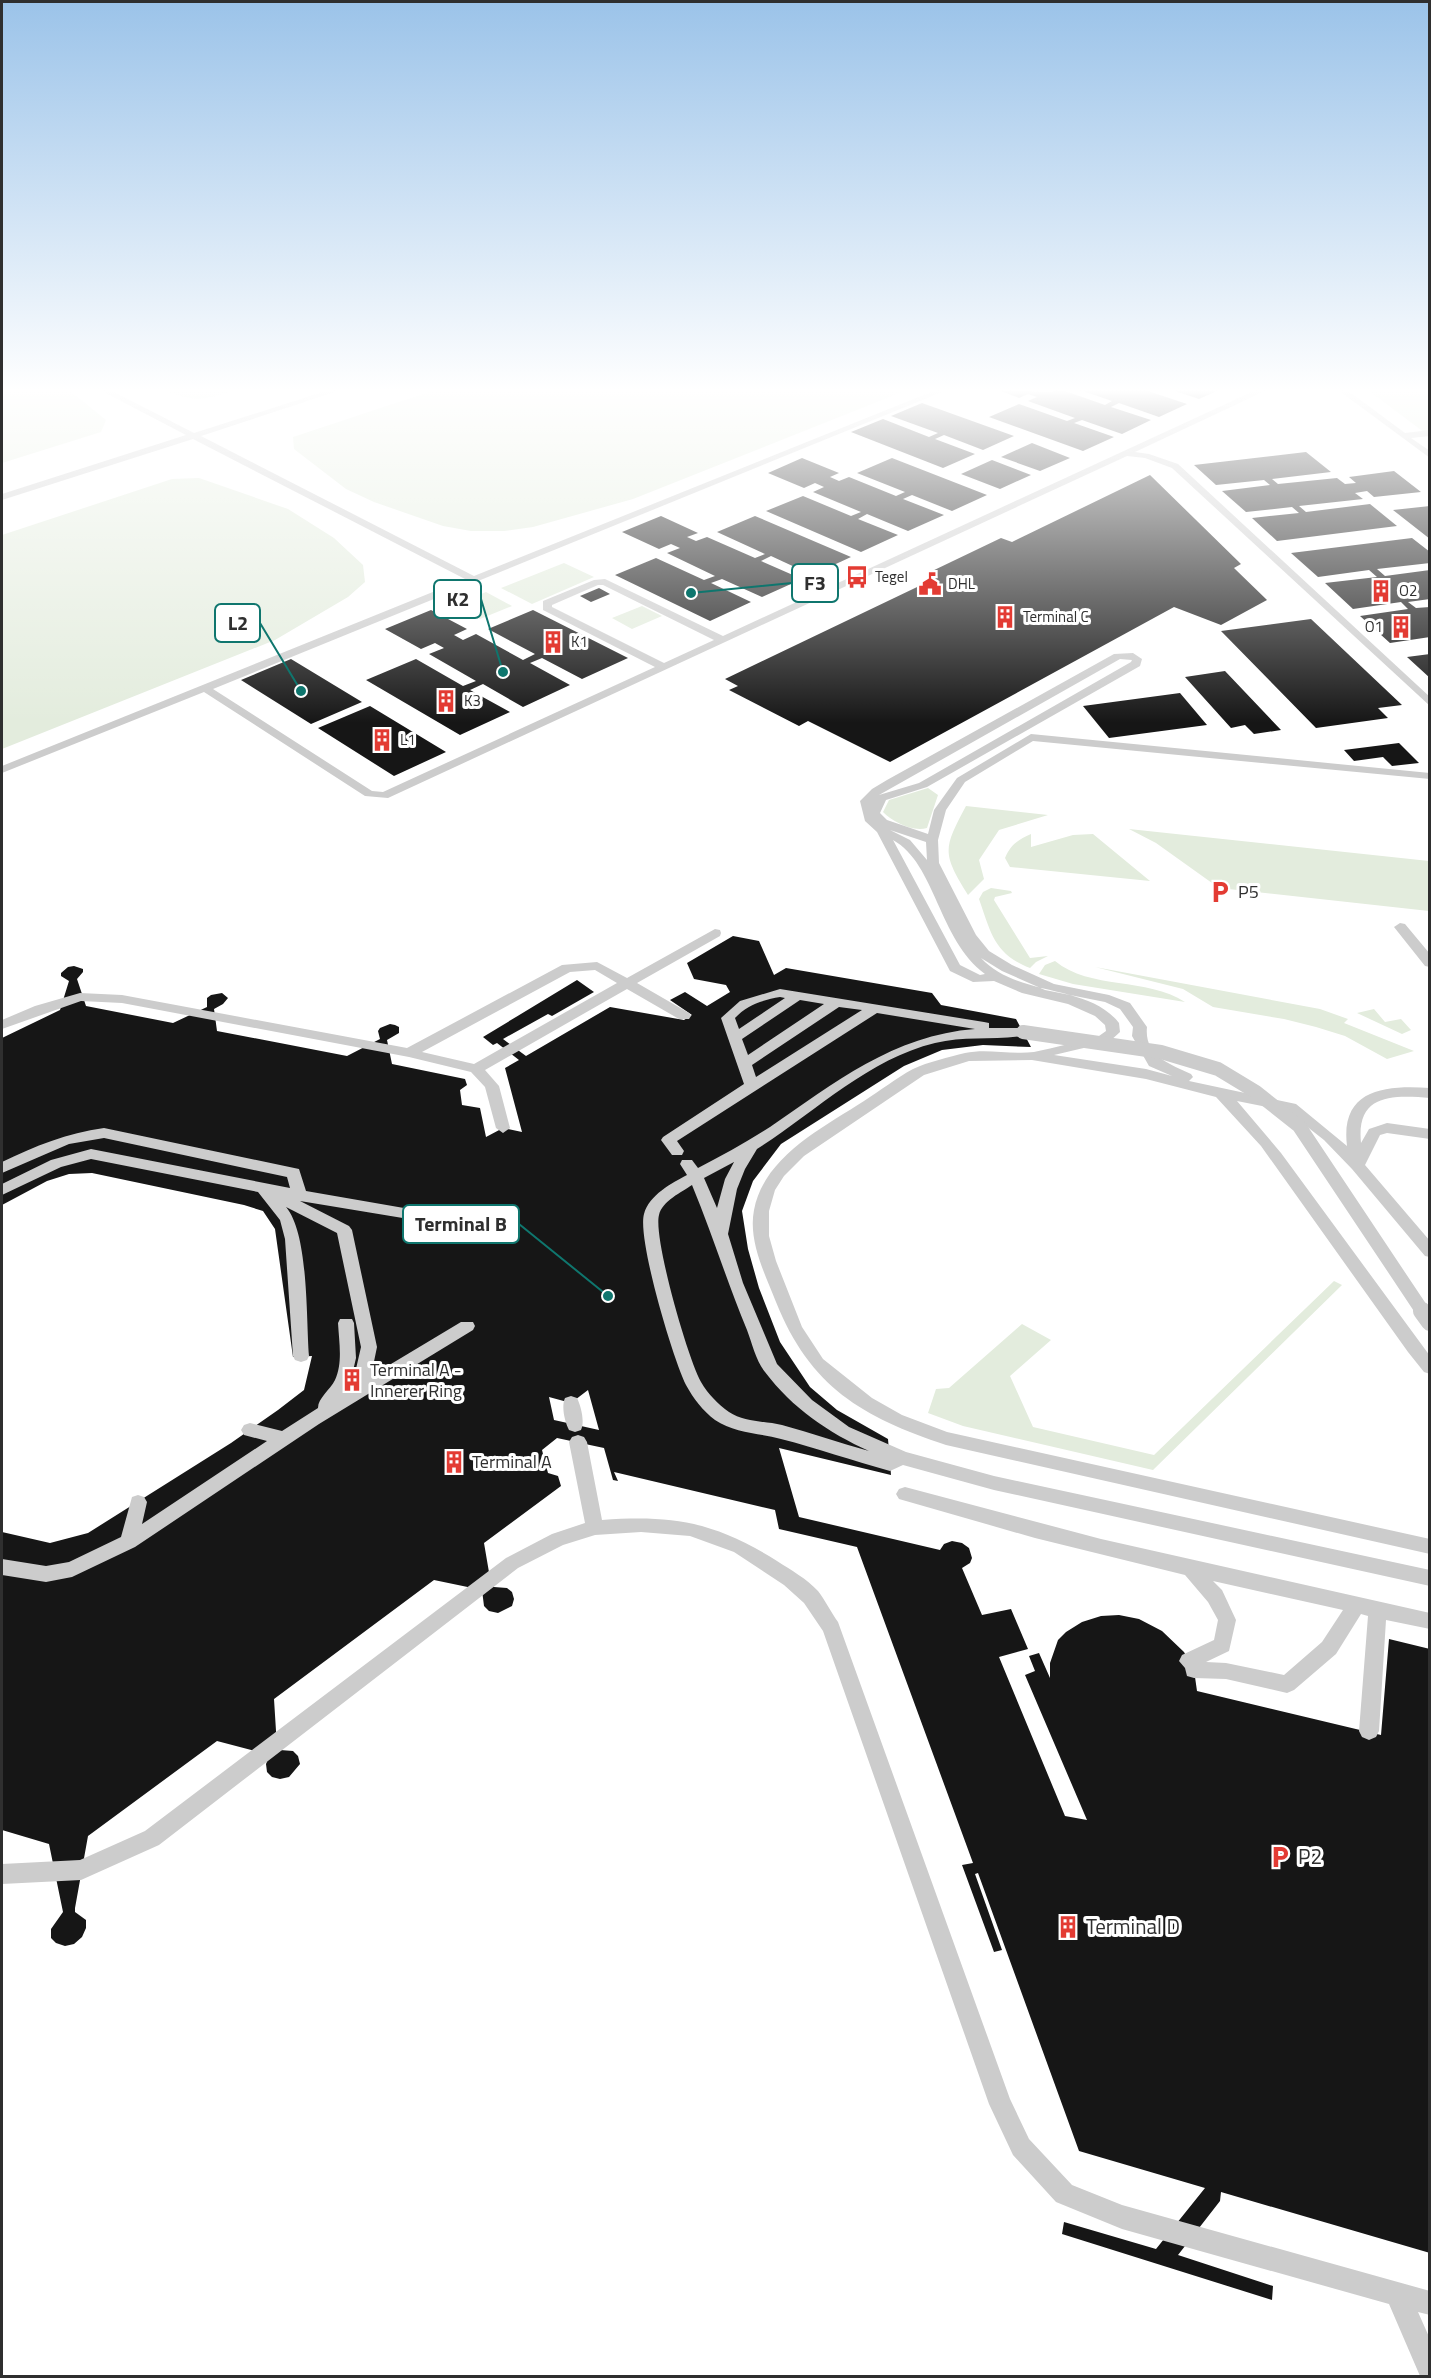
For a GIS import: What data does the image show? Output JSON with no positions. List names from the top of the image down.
{
  "places": {
    "bus stop": ["Tegel"],
    "public building": ["DHL"],
    "building": [
      "O2",
      "Terminal C",
      "O1",
      "K1",
      "K3",
      "L1",
      "Terminal A - Innerer Ring",
      "Terminal A",
      "Terminal D"
    ],
    "other": [
      "F3",
      "K2",
      "L2",
      "Terminal B"
    ],
    "parking": ["P5", "P2"]
  }
}
